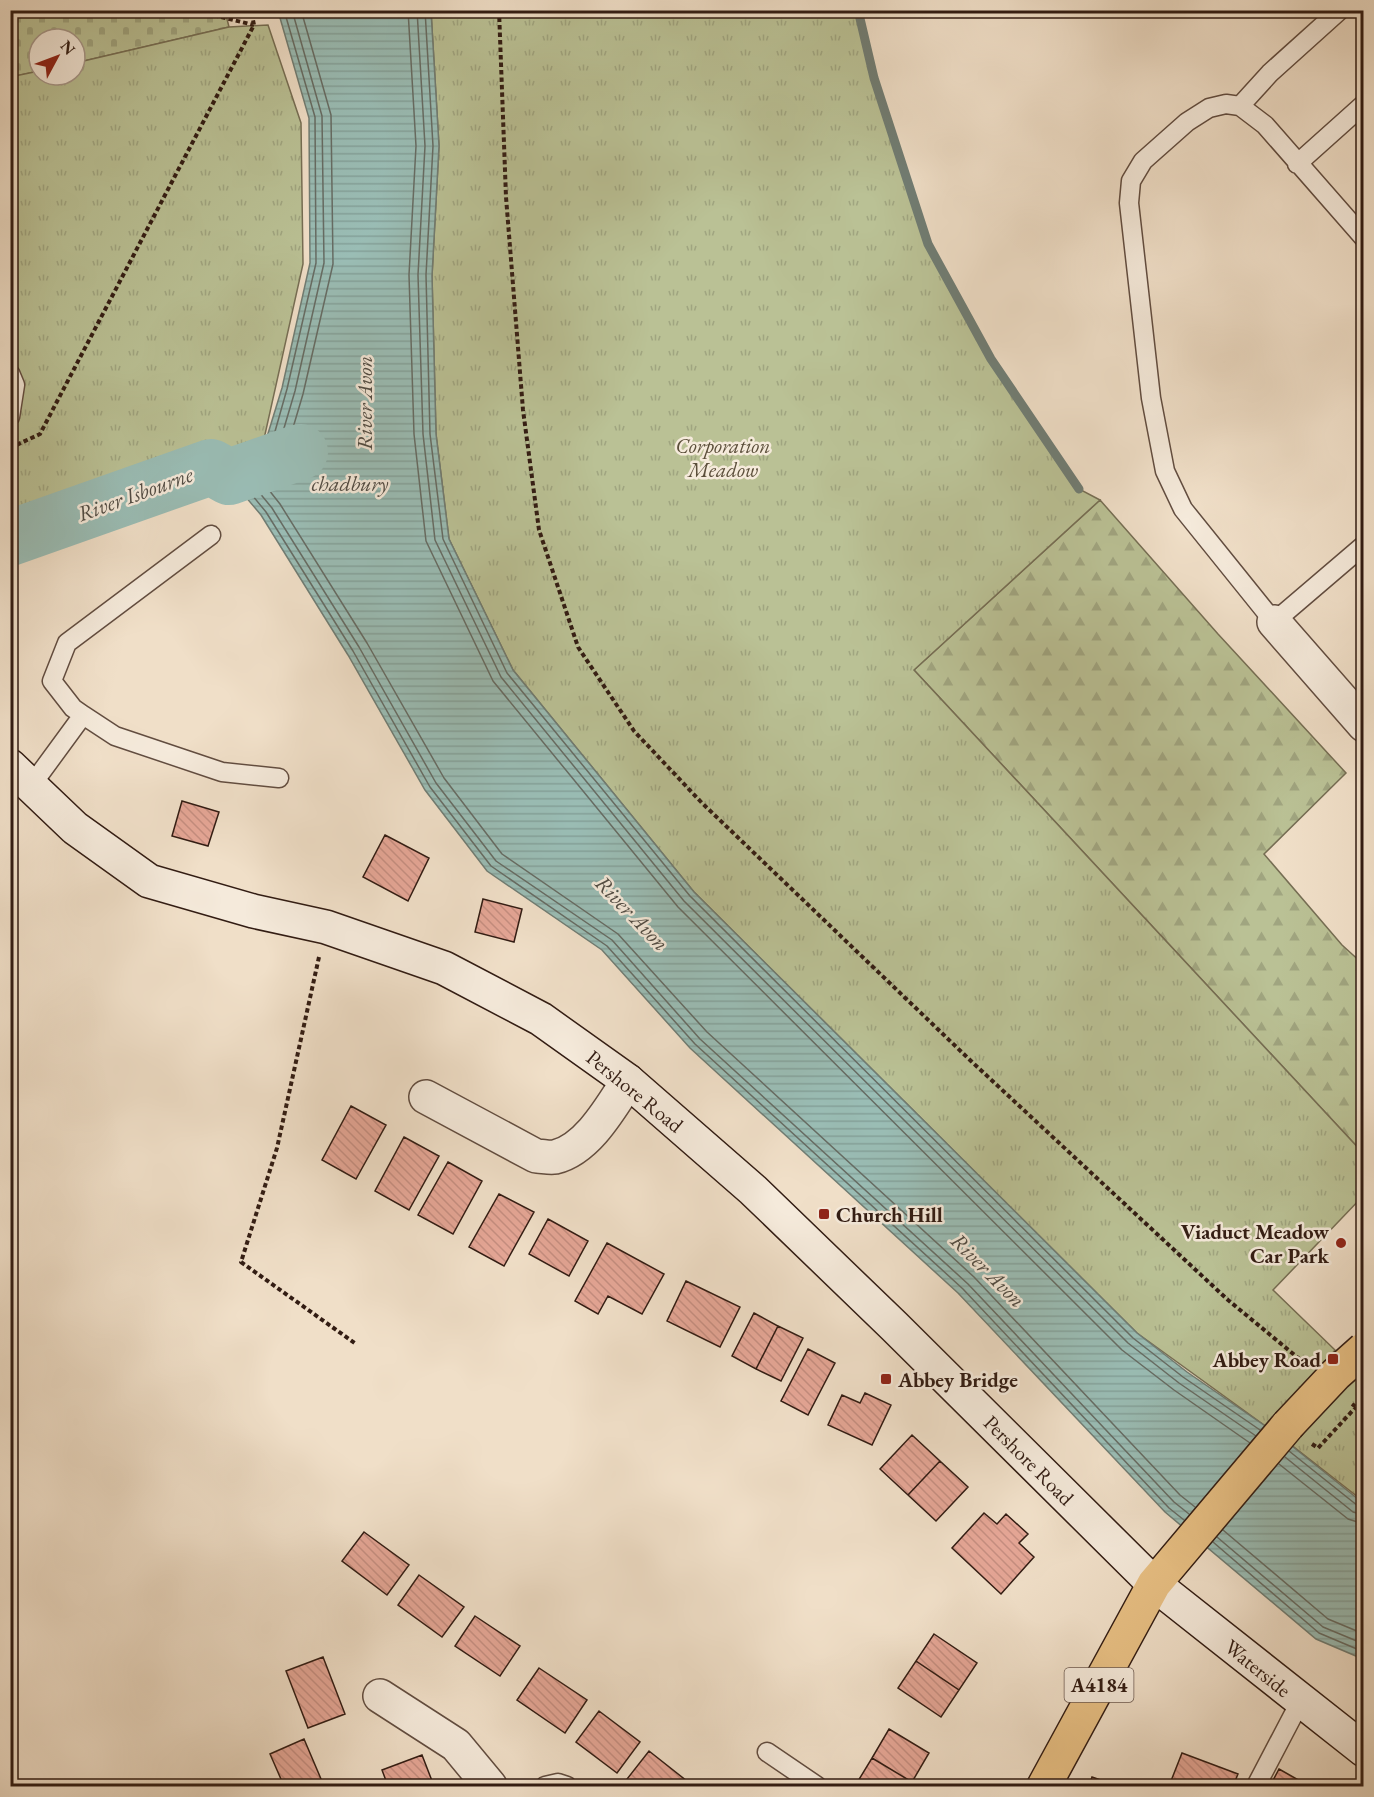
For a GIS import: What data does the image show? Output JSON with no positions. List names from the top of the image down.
{
  "streets": {
    "main road": ["Pershore Road", "Waterside", "A4184"]
  },
  "crossings": [
    ["Pershore Road", "Waterside"],
    ["Pershore Road", "A4184"],
    ["Waterside", "A4184"]
  ],
  "water": ["River Avon", "chadbury", "River Isbourne"],
  "parks": ["Corporation Meadow"],
  "places": {
    "transit": ["Church Hill", "Abbey Road", "Abbey Bridge"],
    "other": ["Viaduct Meadow Car Park"]
  },
  "north": "top right"
}
